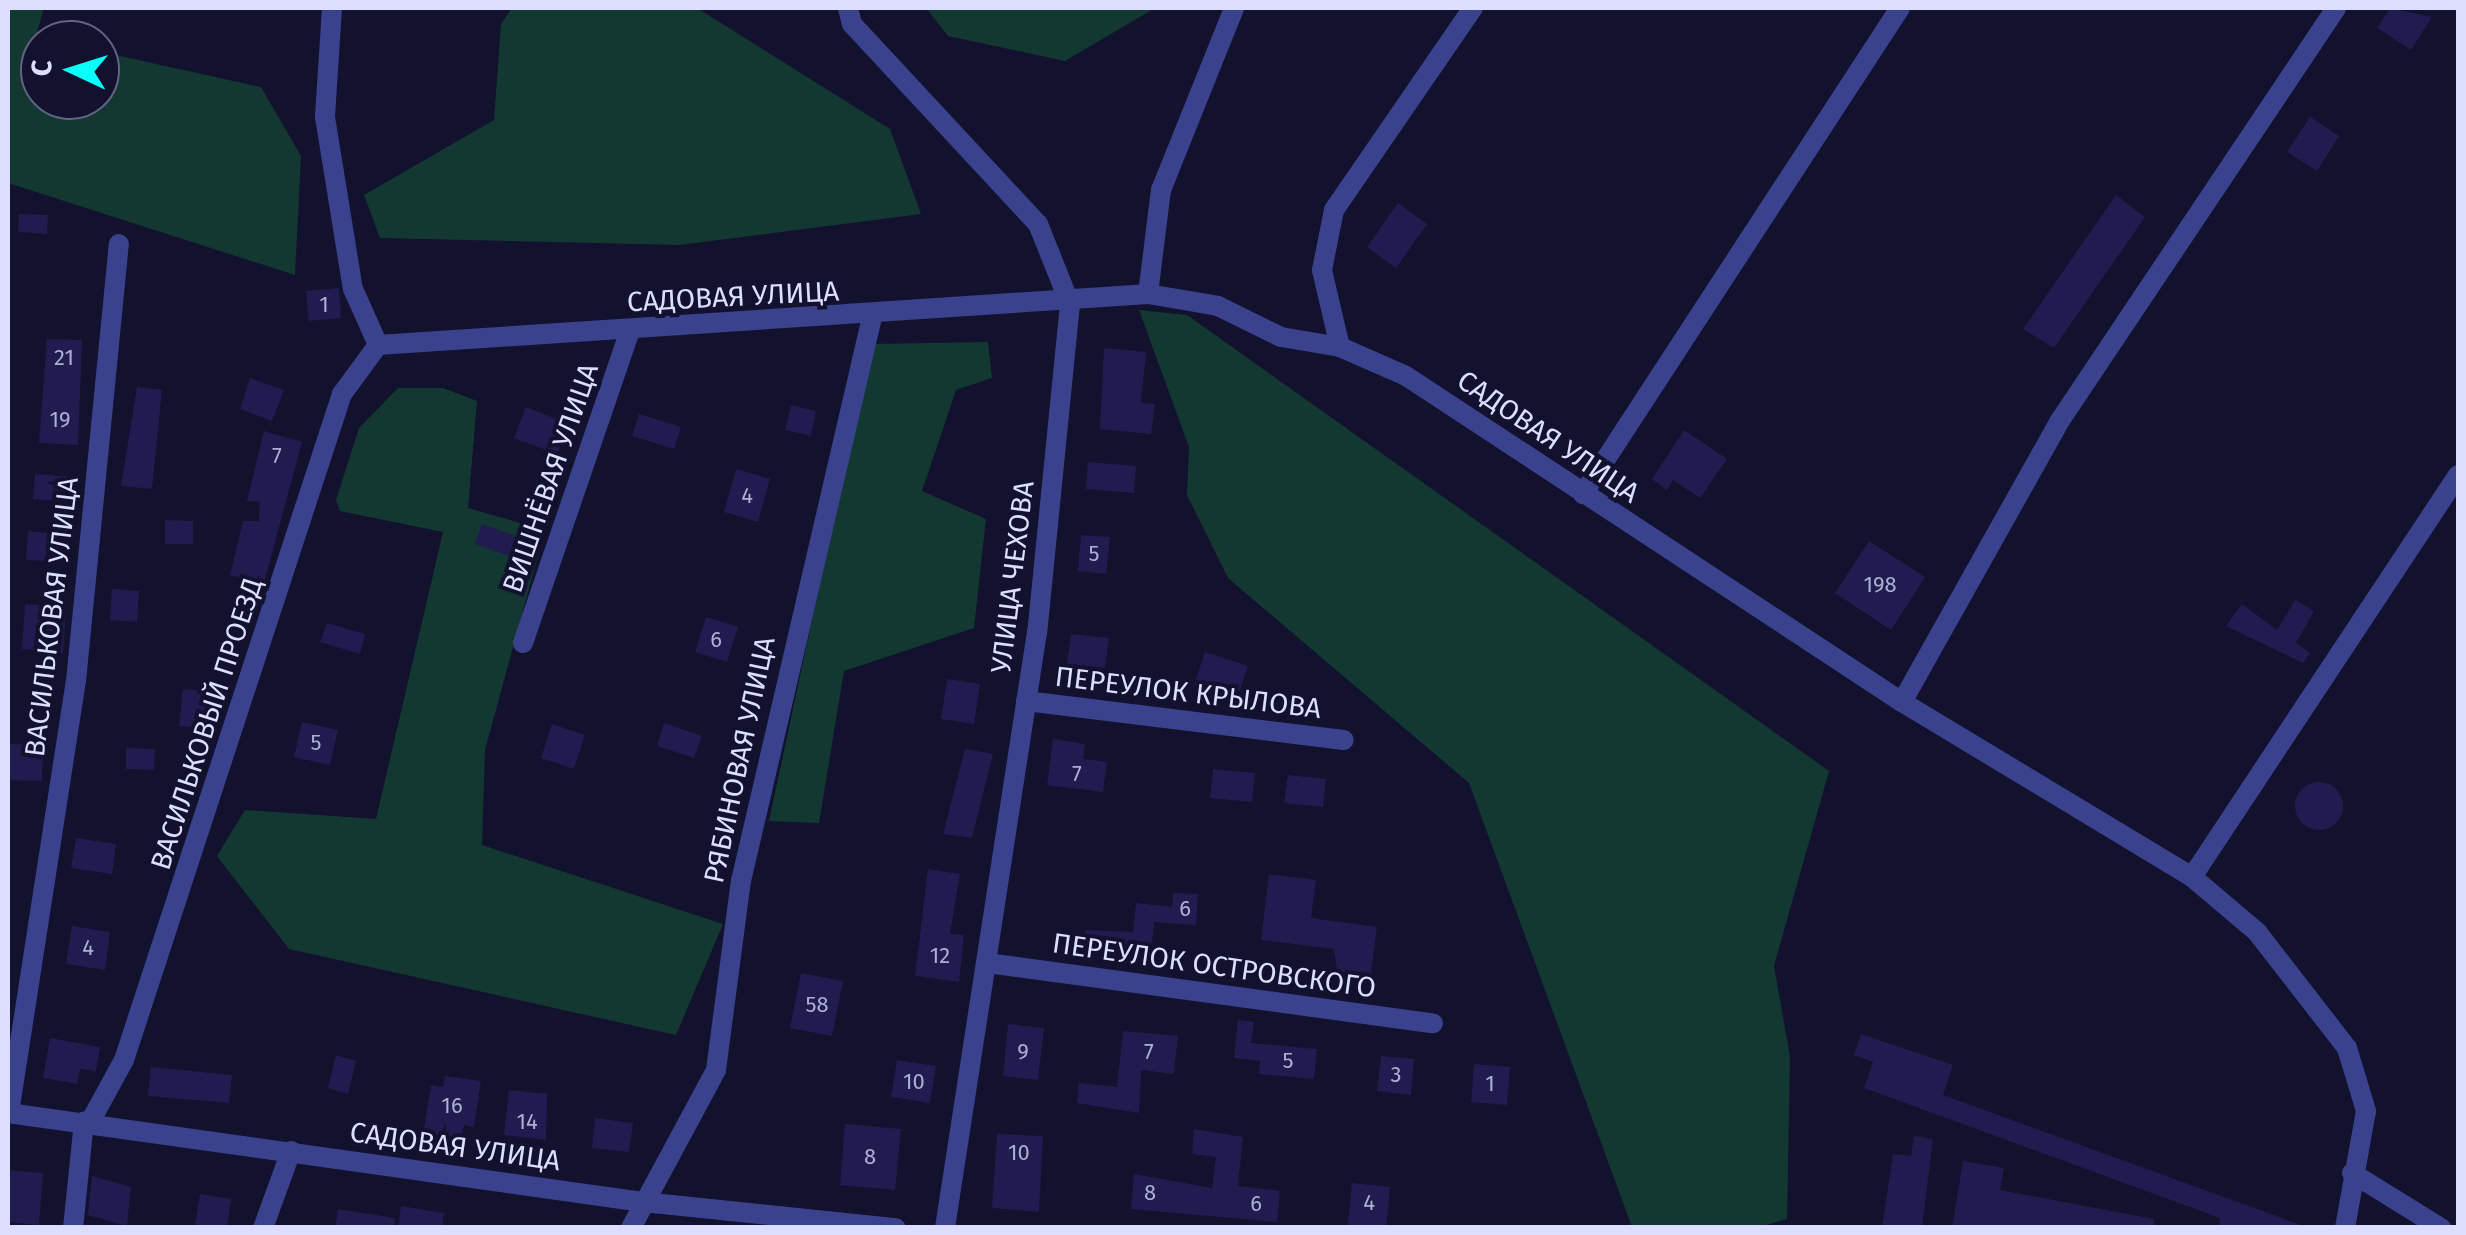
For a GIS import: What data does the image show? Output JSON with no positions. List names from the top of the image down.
{
  "streets": {
    "street": [
      "САДОВАЯ УЛИЦА",
      "ВИШНЁВАЯ УЛИЦА",
      "УЛИЦА ЧЕХОВА",
      "ВАСИЛЬКОВАЯ УЛИЦА",
      "ПЕРЕУЛОК КРЫЛОВА",
      "ВАСИЛЬКОВЫЙ ПРОЕЗД",
      "РЯБИНОВАЯ УЛИЦА",
      "ПЕРЕУЛОК ОСТРОВСКОГО"
    ]
  },
  "crossings": [
    ["САДОВАЯ УЛИЦА", "ВИШНЁВАЯ УЛИЦА"],
    ["САДОВАЯ УЛИЦА", "УЛИЦА ЧЕХОВА"],
    ["САДОВАЯ УЛИЦА", "ВАСИЛЬКОВАЯ УЛИЦА"],
    ["САДОВАЯ УЛИЦА", "ВАСИЛЬКОВЫЙ ПРОЕЗД"],
    ["САДОВАЯ УЛИЦА", "РЯБИНОВАЯ УЛИЦА"],
    ["УЛИЦА ЧЕХОВА", "ПЕРЕУЛОК КРЫЛОВА"],
    ["УЛИЦА ЧЕХОВА", "ПЕРЕУЛОК ОСТРОВСКОГО"]
  ],
  "house_numbers": [
    "1",
    "21",
    "19",
    "7",
    "4",
    "5",
    "198",
    "6",
    "5",
    "7",
    "6",
    "4",
    "12",
    "58",
    "9",
    "7",
    "5",
    "3",
    "10",
    "1",
    "16",
    "14",
    "10",
    "8",
    "8",
    "4",
    "6"
  ],
  "north": "left"
}
